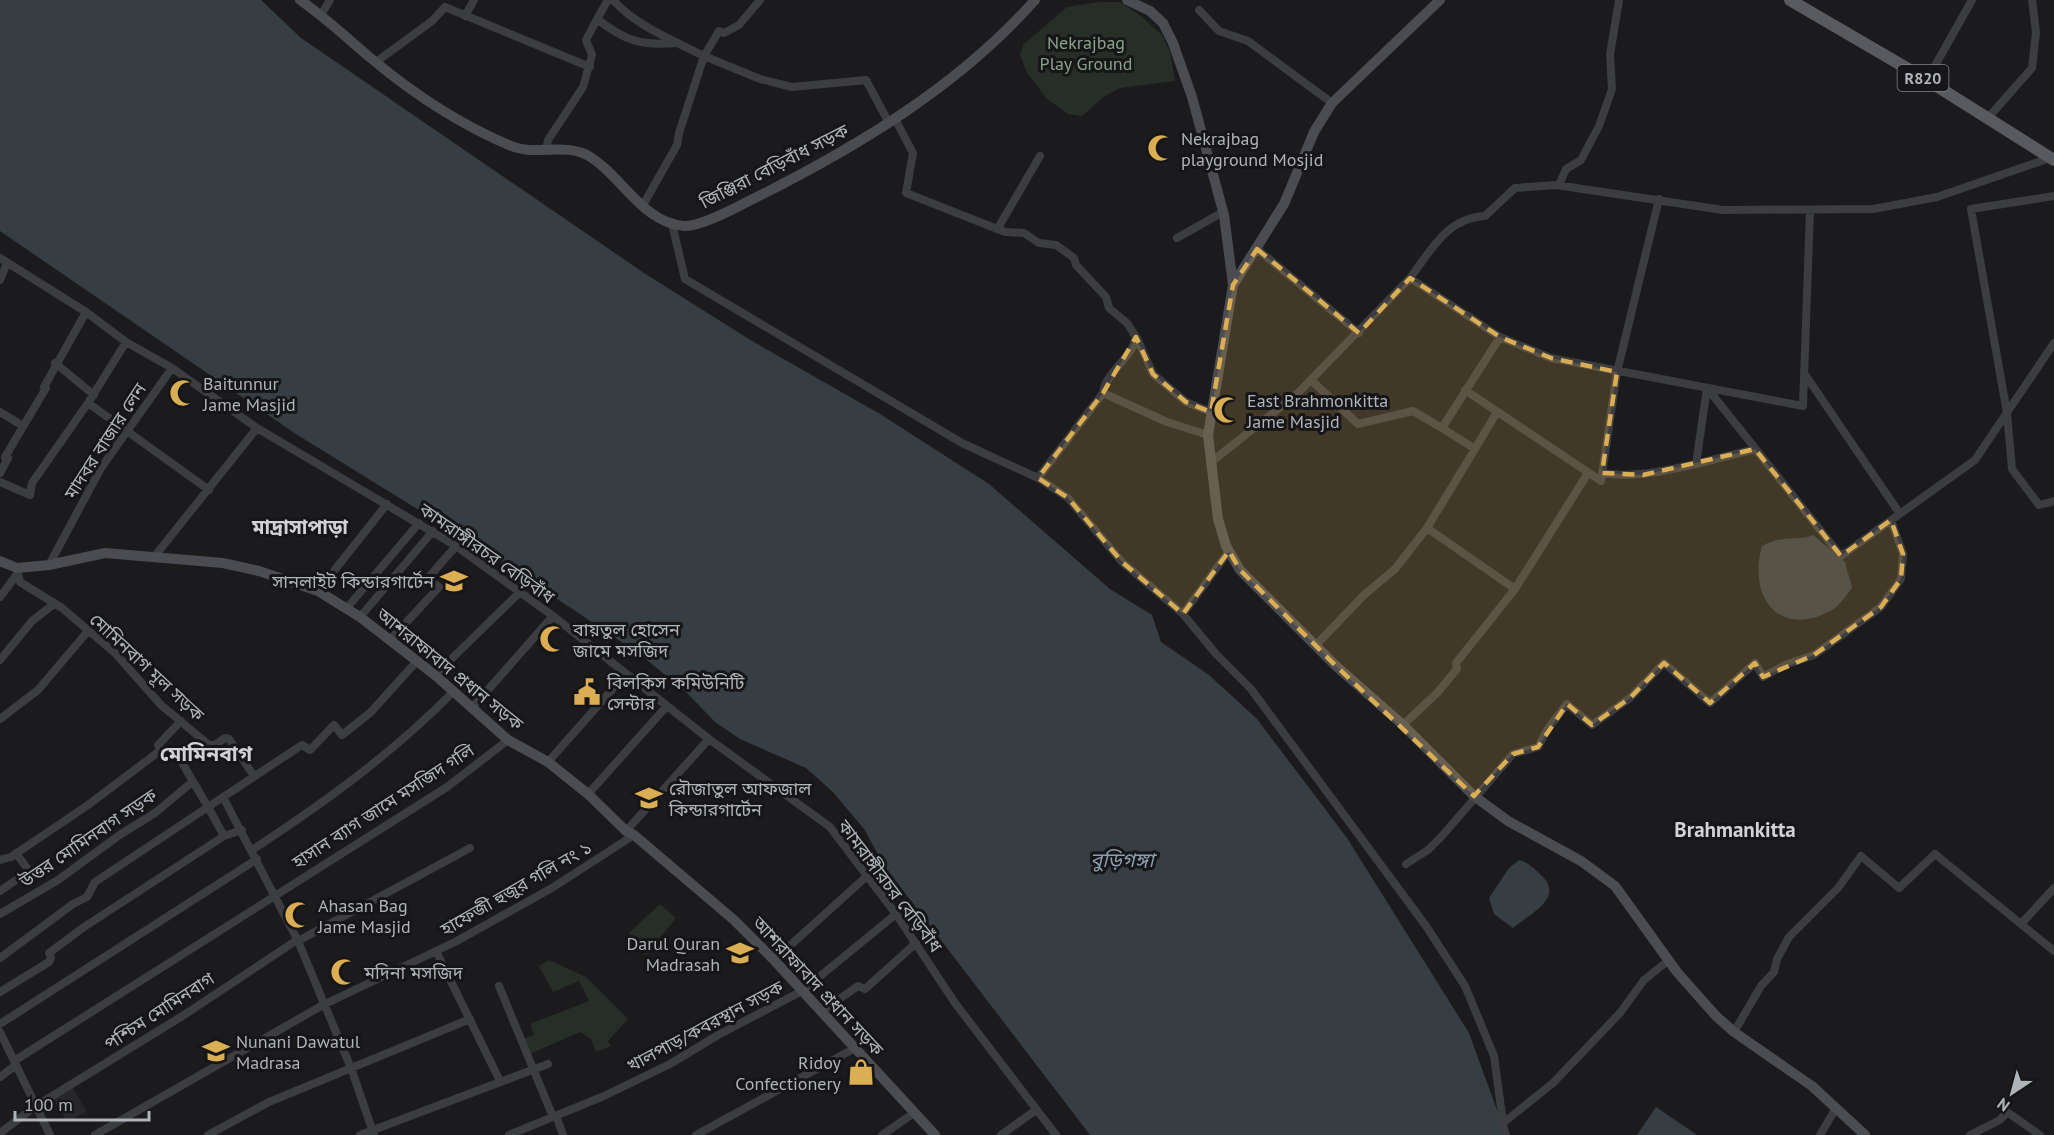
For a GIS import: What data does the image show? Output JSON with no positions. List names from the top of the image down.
{
  "streets": {
    "main road": ["R820"],
    "street": [
      "জিঞ্জিরা বেড়িবাঁধ সড়ক",
      "মাদবর বাজার লেন",
      "কামরাঙ্গীরচর বেড়িবাঁধ",
      "মোমিনবাগ মূল সড়ক",
      "আশরাফাবাদ প্রধান সড়ক",
      "হাসান ব্যাগ জামে মসজিদ গলি",
      "উত্তর মোমিনবাগ সড়ক",
      "হাফেজী হুজুর গলি নং ১",
      "পশ্চিম মোমিনবাগ",
      "খালপাড়/কবরস্থান সড়ক"
    ]
  },
  "crossings": [
    ["মাদবর বাজার লেন", "কামরাঙ্গীরচর বেড়িবাঁধ"],
    ["মাদবর বাজার লেন", "আশরাফাবাদ প্রধান সড়ক"],
    ["কামরাঙ্গীরচর বেড়িবাঁধ", "হাফেজী হুজুর গলি নং ১"],
    ["কামরাঙ্গীরচর বেড়িবাঁধ", "খালপাড়/কবরস্থান সড়ক"],
    ["মোমিনবাগ মূল সড়ক", "আশরাফাবাদ প্রধান সড়ক"],
    ["আশরাফাবাদ প্রধান সড়ক", "হাসান ব্যাগ জামে মসজিদ গলি"],
    ["আশরাফাবাদ প্রধান সড়ক", "হাফেজী হুজুর গলি নং ১"],
    ["আশরাফাবাদ প্রধান সড়ক", "খালপাড়/কবরস্থান সড়ক"],
    ["হাসান ব্যাগ জামে মসজিদ গলি", "পশ্চিম মোমিনবাগ"]
  ],
  "districts": ["মাদ্রাসাপাড়া", "মোমিনবাগ", "Brahmankitta"],
  "water": ["বুড়িগঙ্গা"],
  "parks": ["Nekrajbag Play Ground"],
  "places": {
    "mosque": [
      "Nekrajbag playground Mosjid",
      "Baitunnur Jame Masjid",
      "East Brahmonkitta Jame Masjid",
      "বায়তুল হোসেন জামে মসজিদ",
      "Ahasan Bag Jame Masjid",
      "মদিনা মসজিদ"
    ],
    "school or university": [
      "সানলাইট কিন্ডারগার্টেন",
      "রৌজাতুল আফজাল কিন্ডারগার্টেন",
      "Darul Quran Madrasah",
      "Nunani Dawatul Madrasa"
    ],
    "public building": ["বিলকিস কমিউনিটি সেন্টার"],
    "shop": ["Ridoy Confectionery"]
  },
  "scale_bar": "100 m",
  "north": "bottom left"
}
